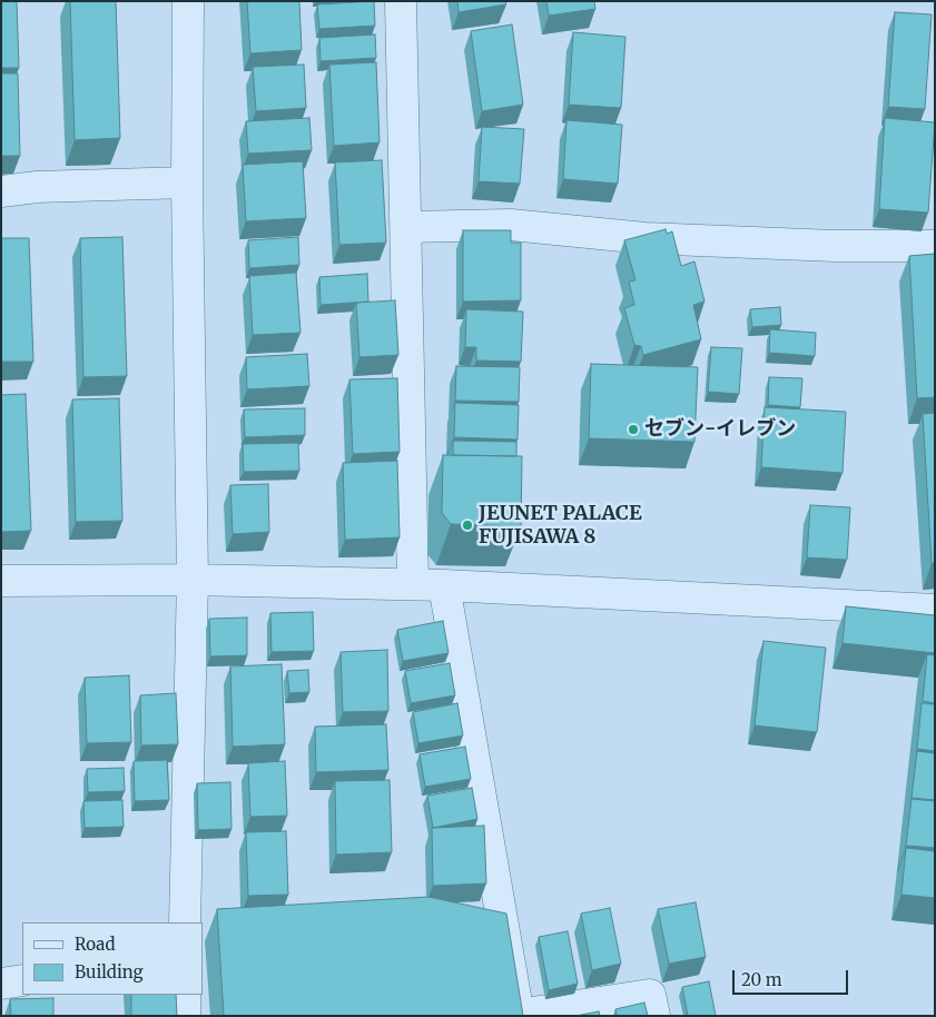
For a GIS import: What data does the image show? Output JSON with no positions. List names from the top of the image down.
{
  "places": ["セブン-イレブン", "JEUNET PALACE FUJISAWA 8"],
  "legend": ["Road", "Building"],
  "scale_bar": "20 m"
}
